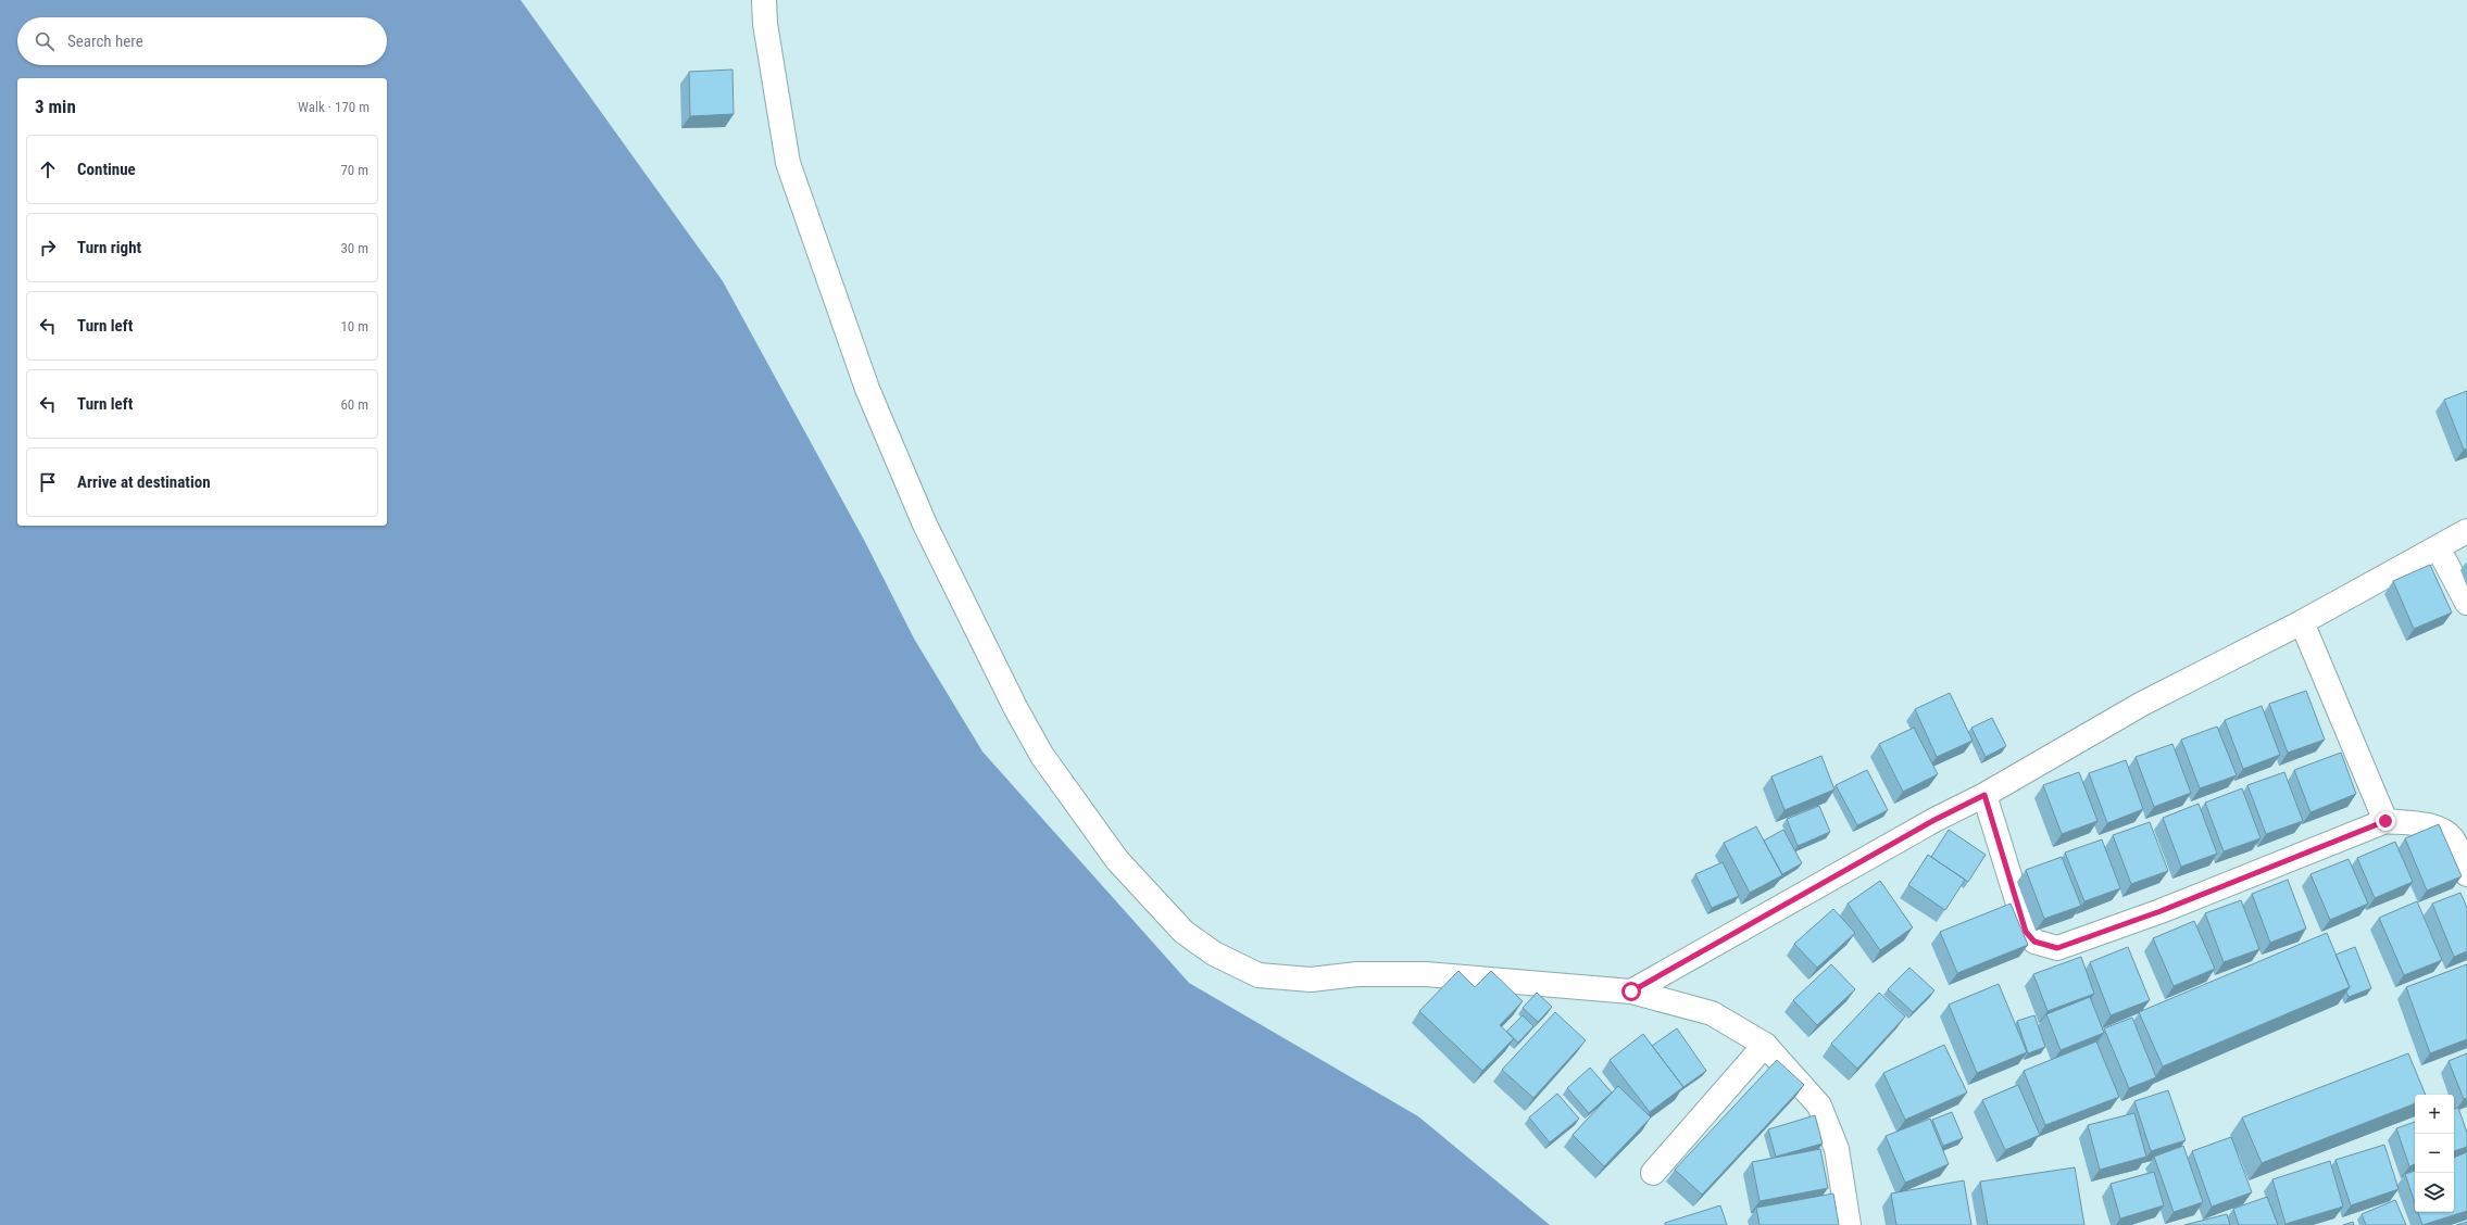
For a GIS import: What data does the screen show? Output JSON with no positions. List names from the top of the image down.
{
  "page": {
    "search": "Search here",
    "heading": ["3 min", "Walk · 170 m"],
    "list": [
      ["Continue", "70 m"],
      ["Turn right", "30 m"],
      ["Turn left", "10 m"],
      ["Turn left", "60 m"],
      "Arrive at destination"
    ],
    "map_buttons": ["+", "−"]
  }
}
